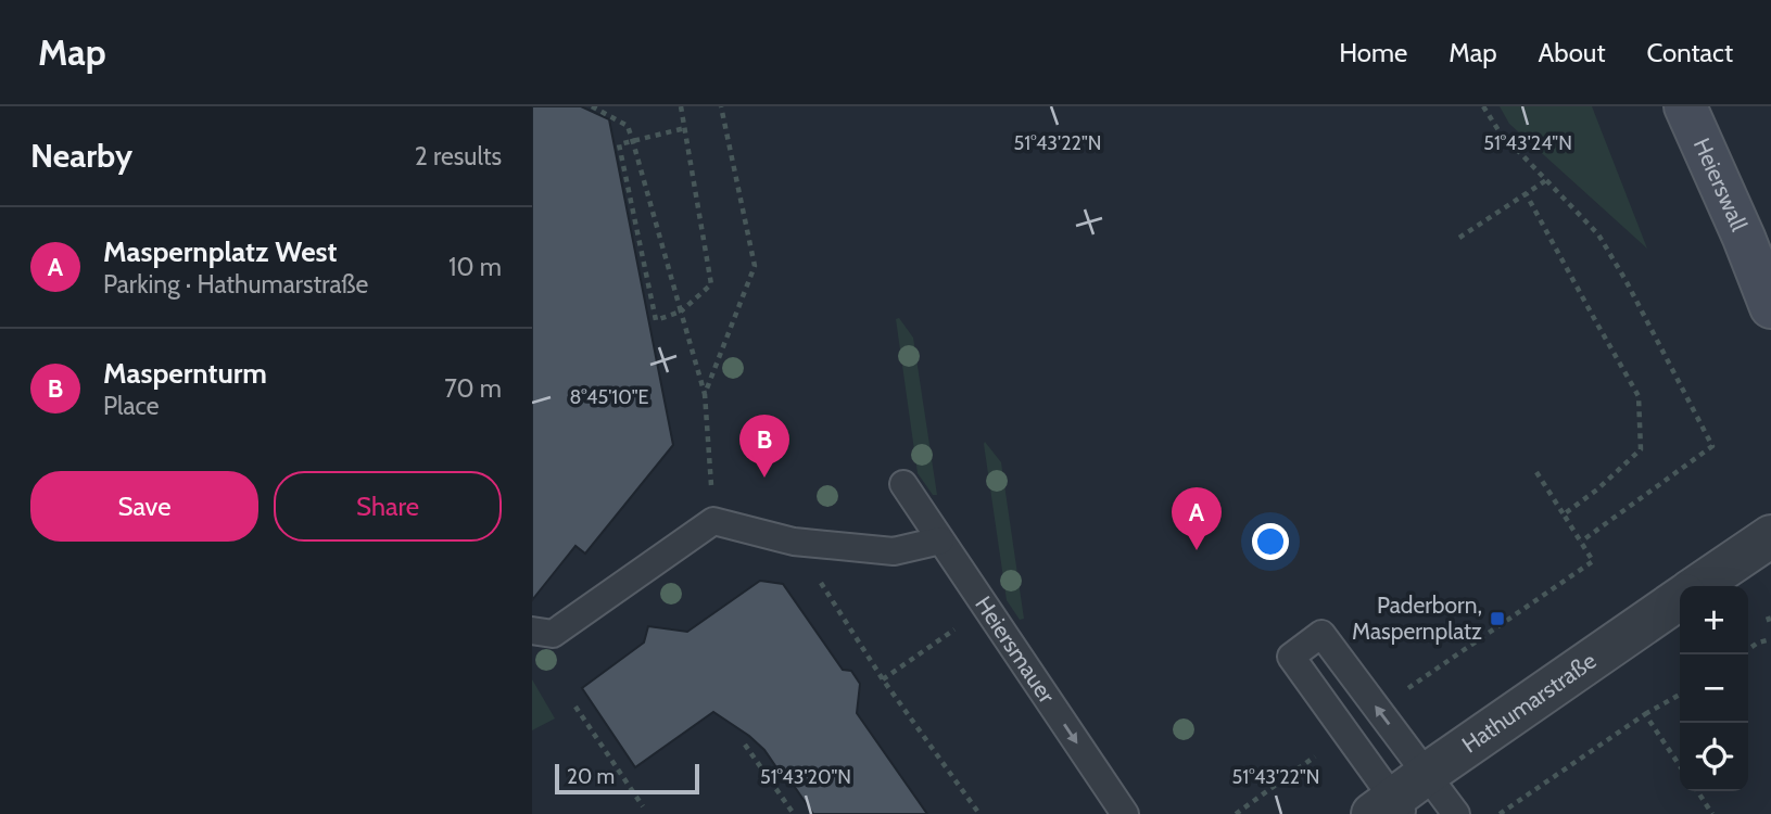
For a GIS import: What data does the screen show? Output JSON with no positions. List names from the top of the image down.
{
  "streets": {
    "main road": ["Heierswall"],
    "street": ["Hathumarstraße"],
    "lane": ["Heiersmauer"]
  },
  "one_way": ["Heiersmauer"],
  "places": {
    "transit": ["Paderborn, Maspernplatz"]
  },
  "scale_bar": "20 m",
  "page": {
    "header": "Map",
    "nav": [
      "Home",
      "Map",
      "About",
      "Contact"
    ],
    "heading": ["Nearby", "2 results"],
    "list": [
      {
        "mark": "A",
        "name": "Maspernplatz West",
        "note": "Parking · Hathumarstraße",
        "value": "10 m"
      },
      {
        "mark": "B",
        "name": "Maspernturm",
        "note": "Place",
        "value": "70 m"
      }
    ],
    "pins": ["B", "A"],
    "buttons": ["Save", "Share"],
    "map_buttons": ["+", "−"],
    "scale": "20 m"
  },
  "coordinates": [
    "51°43'22\"N",
    "51°43'24\"N",
    "8°45'10\"E",
    "51°43'20\"N"
  ]
}
